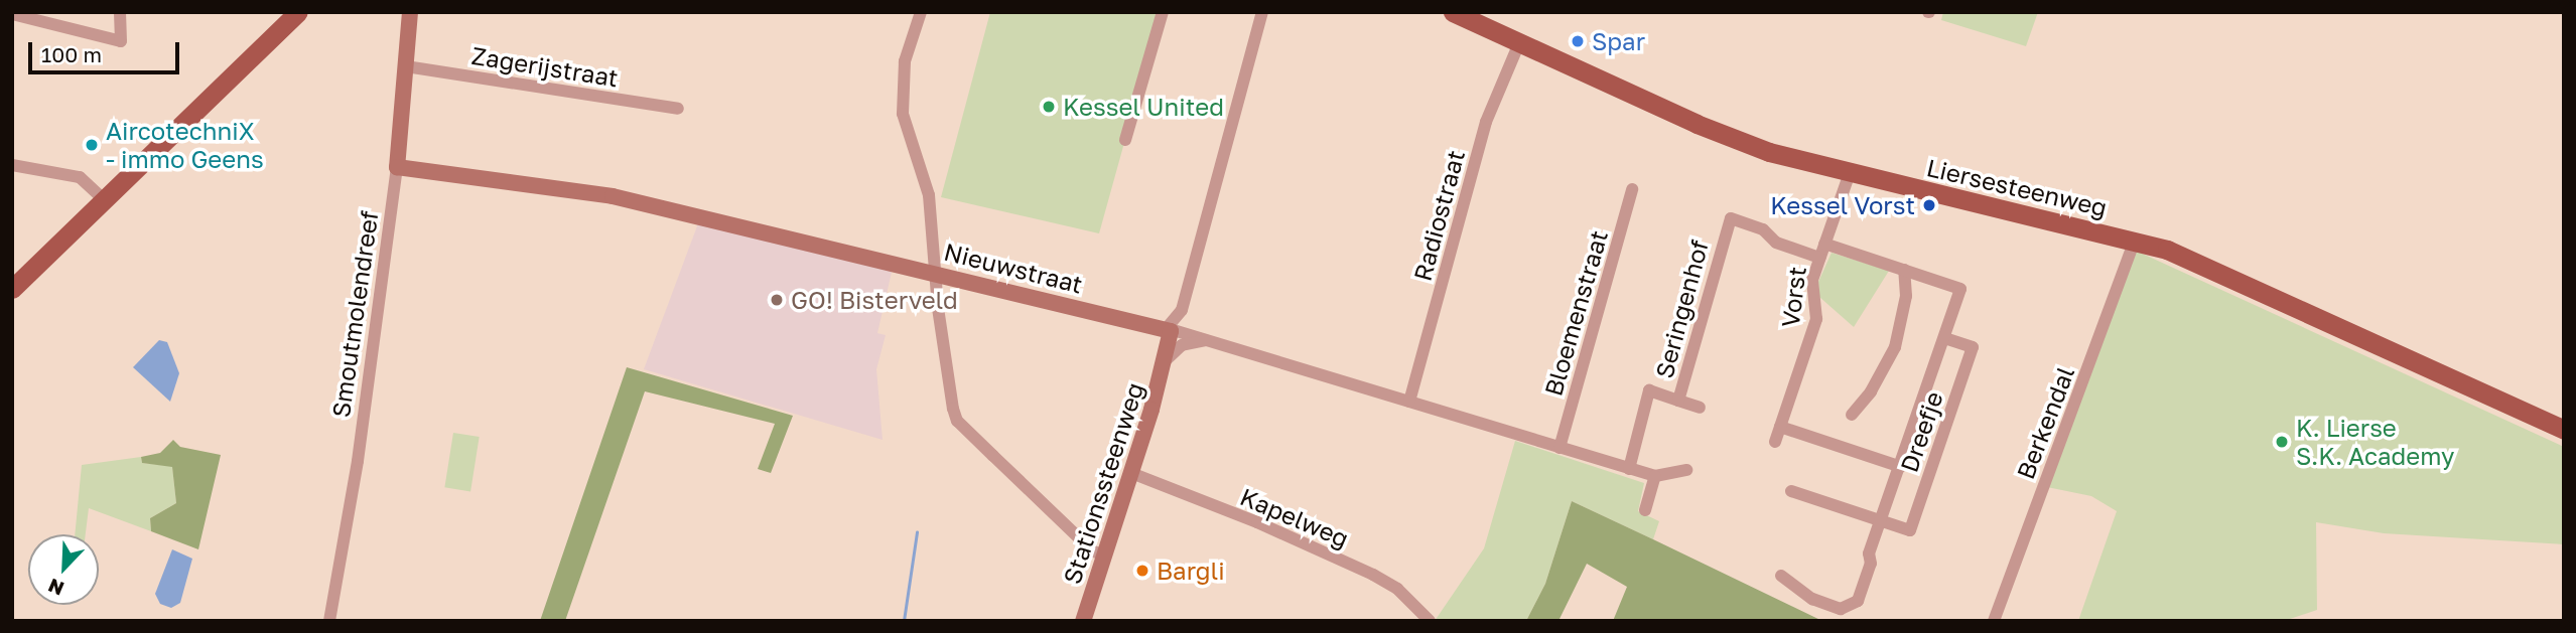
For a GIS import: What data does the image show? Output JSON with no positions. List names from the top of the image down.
{
  "streets": {
    "main road": ["Liersesteenweg"],
    "street": [
      "Zagerijstraat",
      "Radiostraat",
      "Nieuwstraat",
      "Vorst",
      "Seringenhof",
      "Bloemenstraat",
      "Smoutmolendreef",
      "Berkendal",
      "Dreefje",
      "Stationssteenweg",
      "Kapelweg"
    ]
  },
  "crossings": [
    ["Zagerijstraat", "Smoutmolendreef"],
    ["Liersesteenweg", "Radiostraat"],
    ["Liersesteenweg", "Vorst"],
    ["Liersesteenweg", "Berkendal"],
    ["Radiostraat", "Nieuwstraat"],
    ["Nieuwstraat", "Seringenhof"],
    ["Nieuwstraat", "Bloemenstraat"],
    ["Nieuwstraat", "Smoutmolendreef"],
    ["Nieuwstraat", "Stationssteenweg"],
    ["Vorst", "Seringenhof"],
    ["Stationssteenweg", "Kapelweg"]
  ],
  "places": [
    "Spar",
    "Kessel United",
    "AircotechniX - immo Geens",
    "Kessel Vorst",
    "GO! Bisterveld",
    "K. Lierse S.K. Academy",
    "Bargli"
  ],
  "scale_bar": "100 m",
  "north": "bottom left"
}
